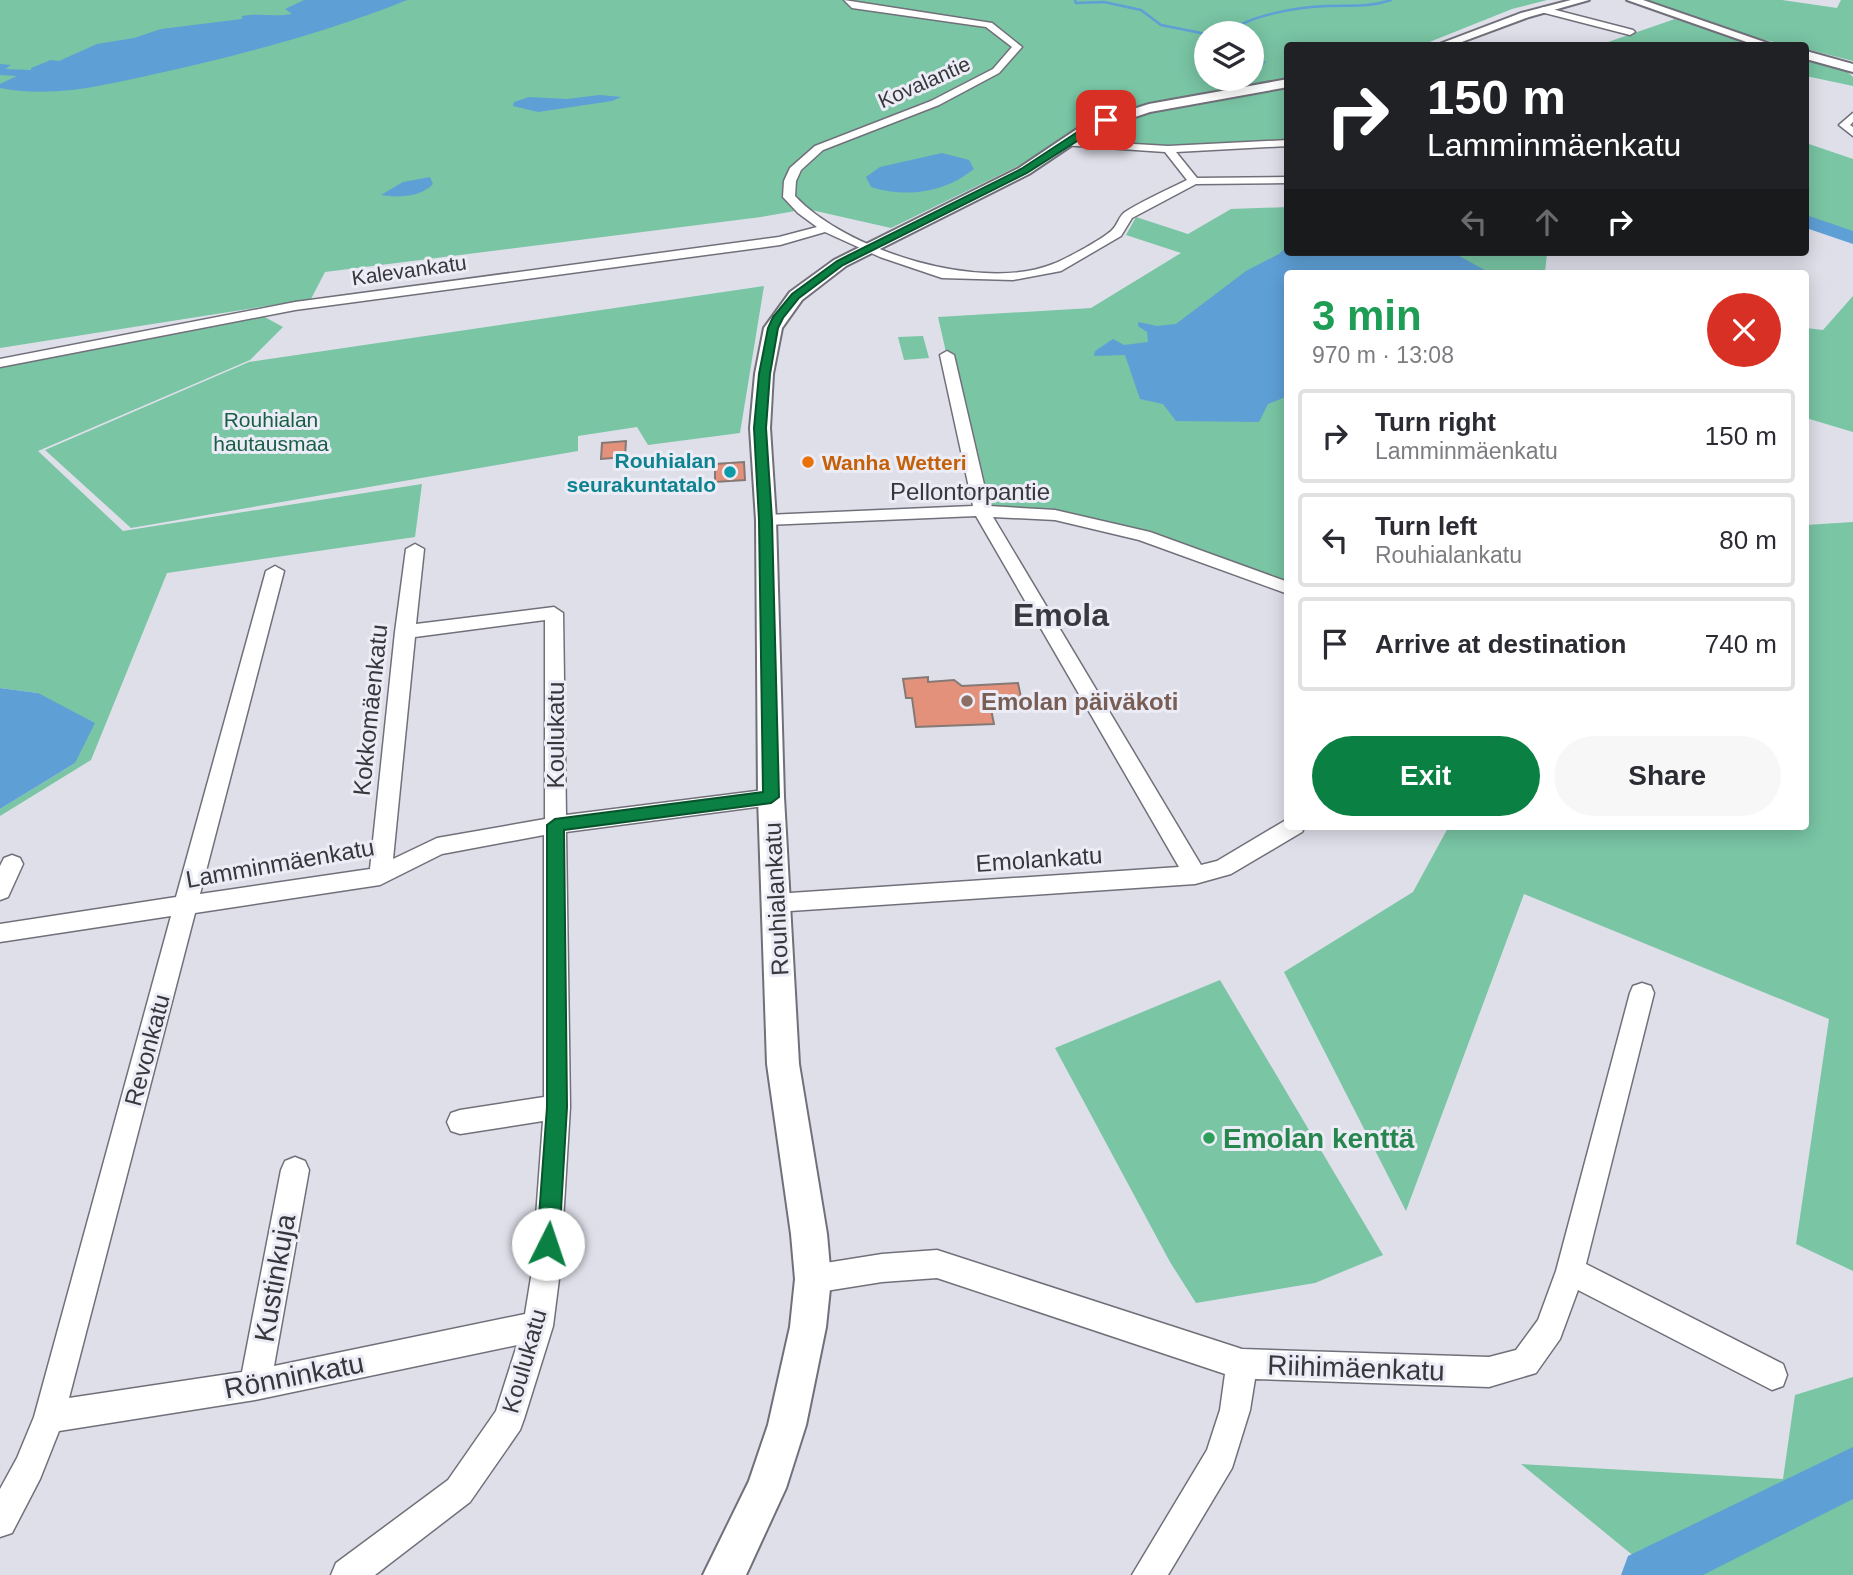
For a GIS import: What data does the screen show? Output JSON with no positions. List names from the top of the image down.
{
  "streets": {
    "street": [
      "Kovalantie",
      "Kalevankatu",
      "Pellontorpantie",
      "Kokkomäenkatu",
      "Koulukatu",
      "Emolankatu",
      "Lamminmäenkatu",
      "Rouhialankatu",
      "Revonkatu",
      "Kustinkuja",
      "Riihimäenkatu",
      "Rönninkatu"
    ]
  },
  "crossings": [
    ["Kovalantie", "Kalevankatu"],
    ["Kovalantie", "Rouhialankatu"],
    ["Pellontorpantie", "Rouhialankatu"],
    ["Kokkomäenkatu", "Koulukatu"],
    ["Kokkomäenkatu", "Lamminmäenkatu"],
    ["Koulukatu", "Lamminmäenkatu"],
    ["Koulukatu", "Rönninkatu"],
    ["Emolankatu", "Rouhialankatu"],
    ["Lamminmäenkatu", "Rouhialankatu"],
    ["Lamminmäenkatu", "Revonkatu"],
    ["Rouhialankatu", "Riihimäenkatu"],
    ["Revonkatu", "Rönninkatu"],
    ["Kustinkuja", "Rönninkatu"]
  ],
  "districts": ["Emola"],
  "parks": ["Rouhialan hautausmaa"],
  "places": [
    "Wanha Wetteri",
    "Rouhialan seurakuntatalo",
    "Emolan päiväkoti",
    "Emolan kenttä"
  ],
  "page": {
    "turn": ["150 m", "Lamminmäenkatu"],
    "heading": ["3 min", "970 m · 13:08"],
    "list": [
      {
        "name": "Turn right",
        "note": "Lamminmäenkatu",
        "value": "150 m"
      },
      {
        "name": "Turn left",
        "note": "Rouhialankatu",
        "value": "80 m"
      },
      {
        "name": "Arrive at destination",
        "value": "740 m"
      }
    ],
    "buttons": ["Exit", "Share"]
  }
}
